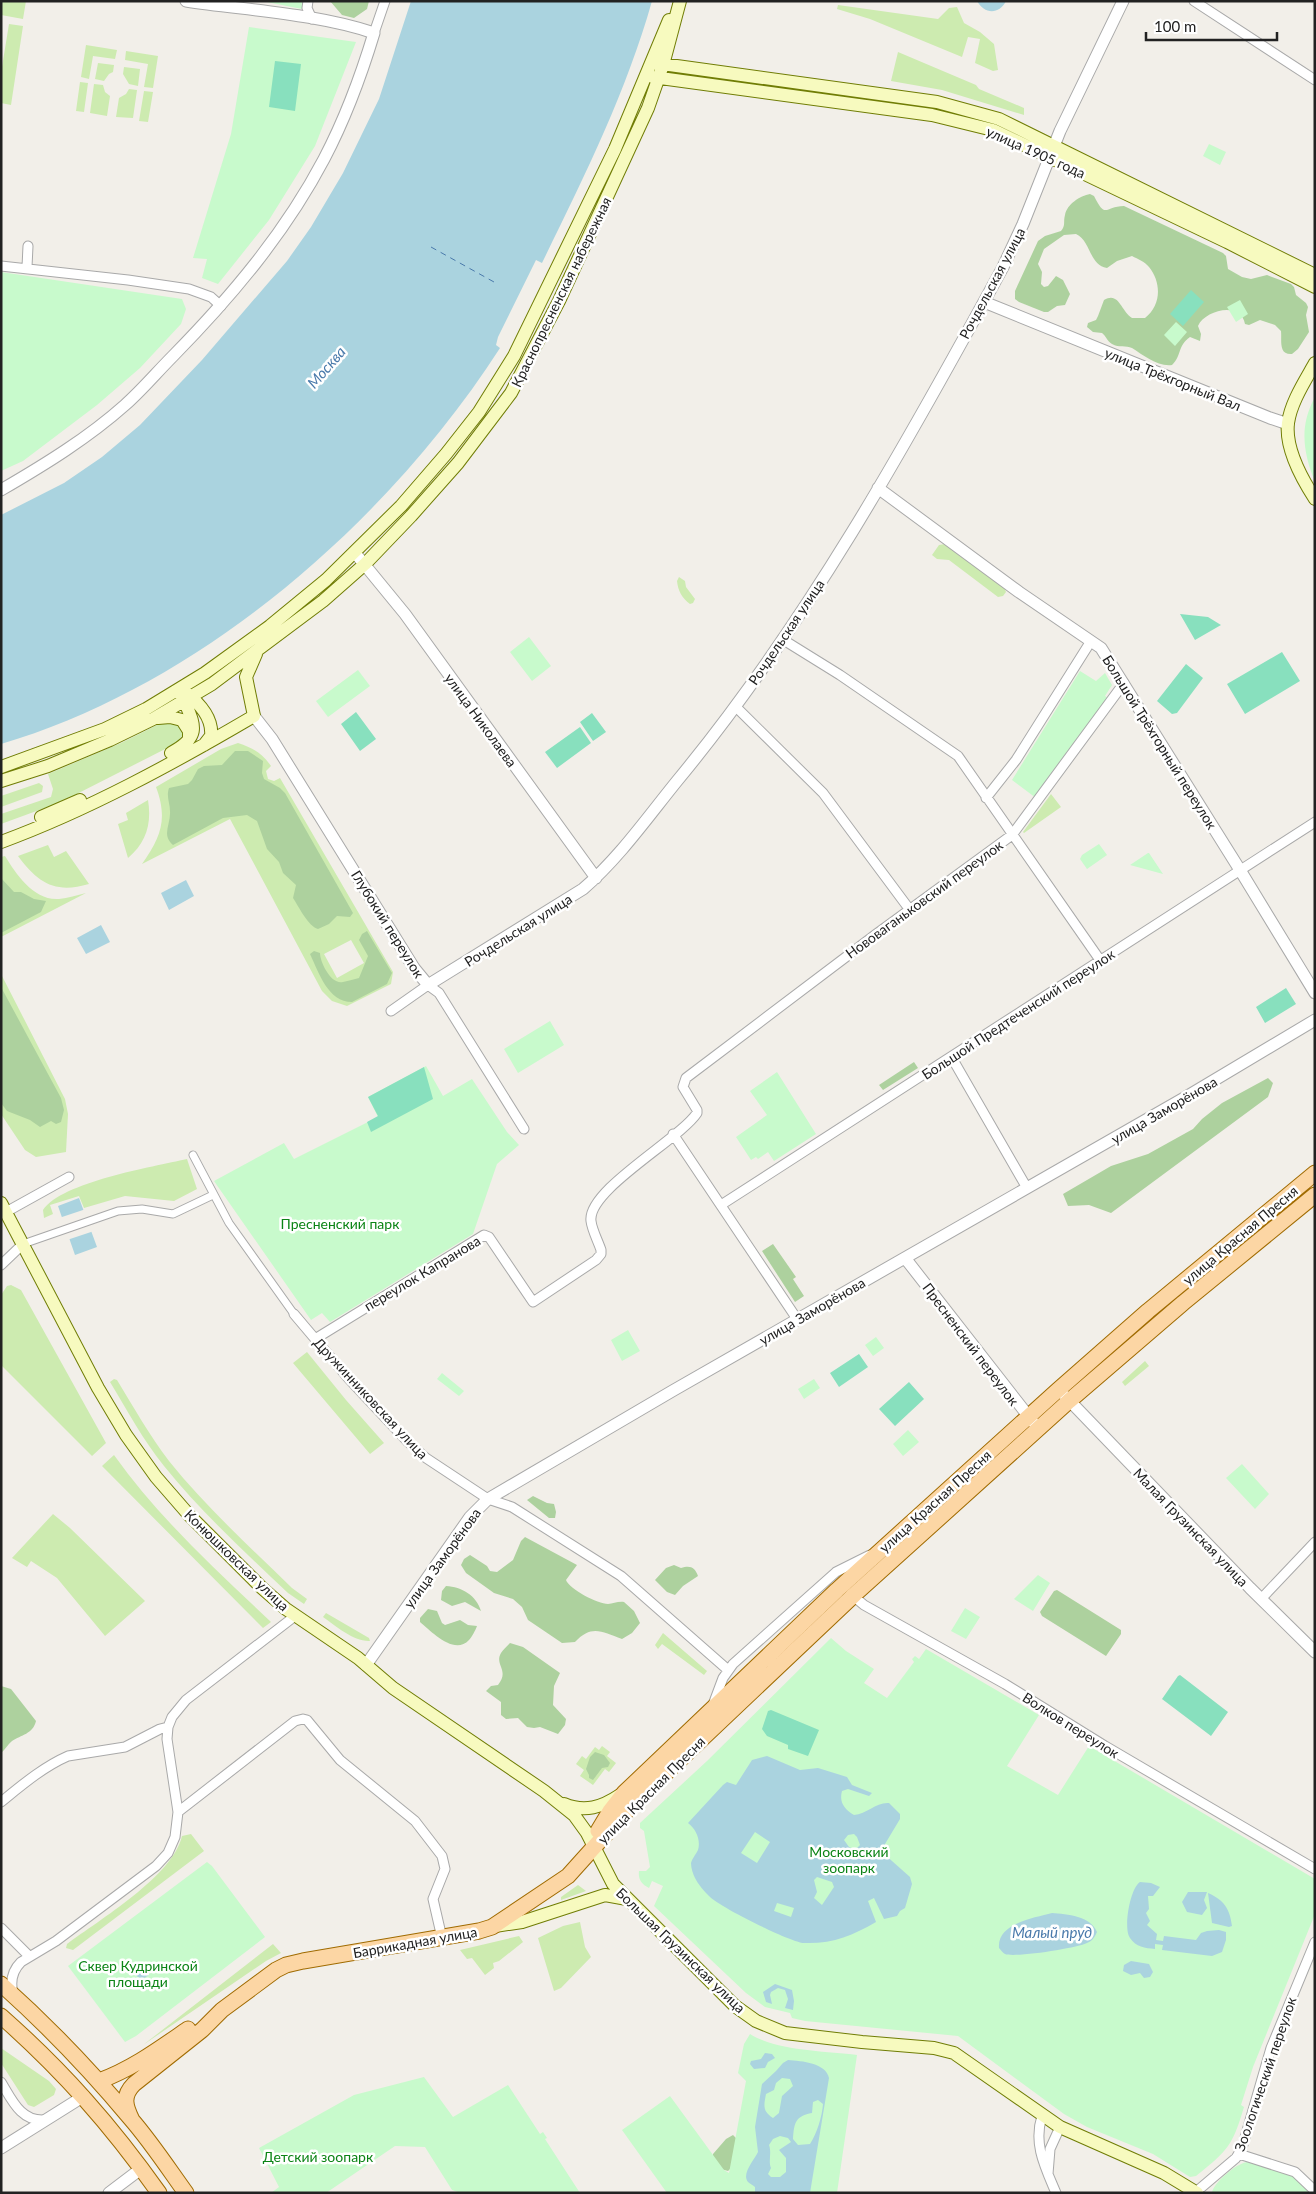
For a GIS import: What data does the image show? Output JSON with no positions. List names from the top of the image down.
{
  "streets": {
    "main road": [
      "улица 1905 года",
      "Краснопресненская набережная",
      "улица Красная Пресня",
      "Конюшковская улица",
      "Баррикадная улица",
      "Большая Грузинская улица"
    ],
    "street": [
      "Рочдельская улица",
      "улица Трёхгорный Вал",
      "улица Николаева",
      "Большой Трёхгорный переулок",
      "Нововаганьковский переулок",
      "Глубокий переулок",
      "Большой Предтеченский переулок",
      "улица Заморёнова",
      "переулок Капранова",
      "Пресненский переулок",
      "Дружинниковская улица",
      "Малая Грузинская улица",
      "Волков переулок",
      "Зоологический переулок"
    ]
  },
  "crossings": [
    ["улица 1905 года", "Рочдельская улица"],
    ["улица 1905 года", "Краснопресненская набережная"],
    ["Рочдельская улица", "улица Трёхгорный Вал"],
    ["Рочдельская улица", "улица Николаева"],
    ["Рочдельская улица", "Большой Трёхгорный переулок"],
    ["Рочдельская улица", "Глубокий переулок"],
    ["Краснопресненская набережная", "улица Николаева"],
    ["Большой Трёхгорный переулок", "Нововаганьковский переулок"],
    ["Большой Трёхгорный переулок", "Большой Предтеченский переулок"],
    ["Нововаганьковский переулок", "переулок Капранова"],
    ["улица Заморёнова", "Пресненский переулок"],
    ["улица Заморёнова", "Дружинниковская улица"],
    ["улица Заморёнова", "Конюшковская улица"],
    ["улица Красная Пресня", "Пресненский переулок"],
    ["улица Красная Пресня", "Малая Грузинская улица"],
    ["улица Красная Пресня", "Конюшковская улица"],
    ["улица Красная Пресня", "Волков переулок"],
    ["улица Красная Пресня", "Баррикадная улица"],
    ["улица Красная Пресня", "Большая Грузинская улица"],
    ["переулок Капранова", "Дружинниковская улица"],
    ["Конюшковская улица", "Баррикадная улица"],
    ["Конюшковская улица", "Большая Грузинская улица"],
    ["Баррикадная улица", "Большая Грузинская улица"],
    ["Большая Грузинская улица", "Зоологический переулок"]
  ],
  "water": ["Москва", "Малый пруд"],
  "parks": [
    "Пресненский парк",
    "Московский зоопарк",
    "Сквер Кудринской площади",
    "Детский зоопарк"
  ],
  "scale_bar": "100 m"
}
